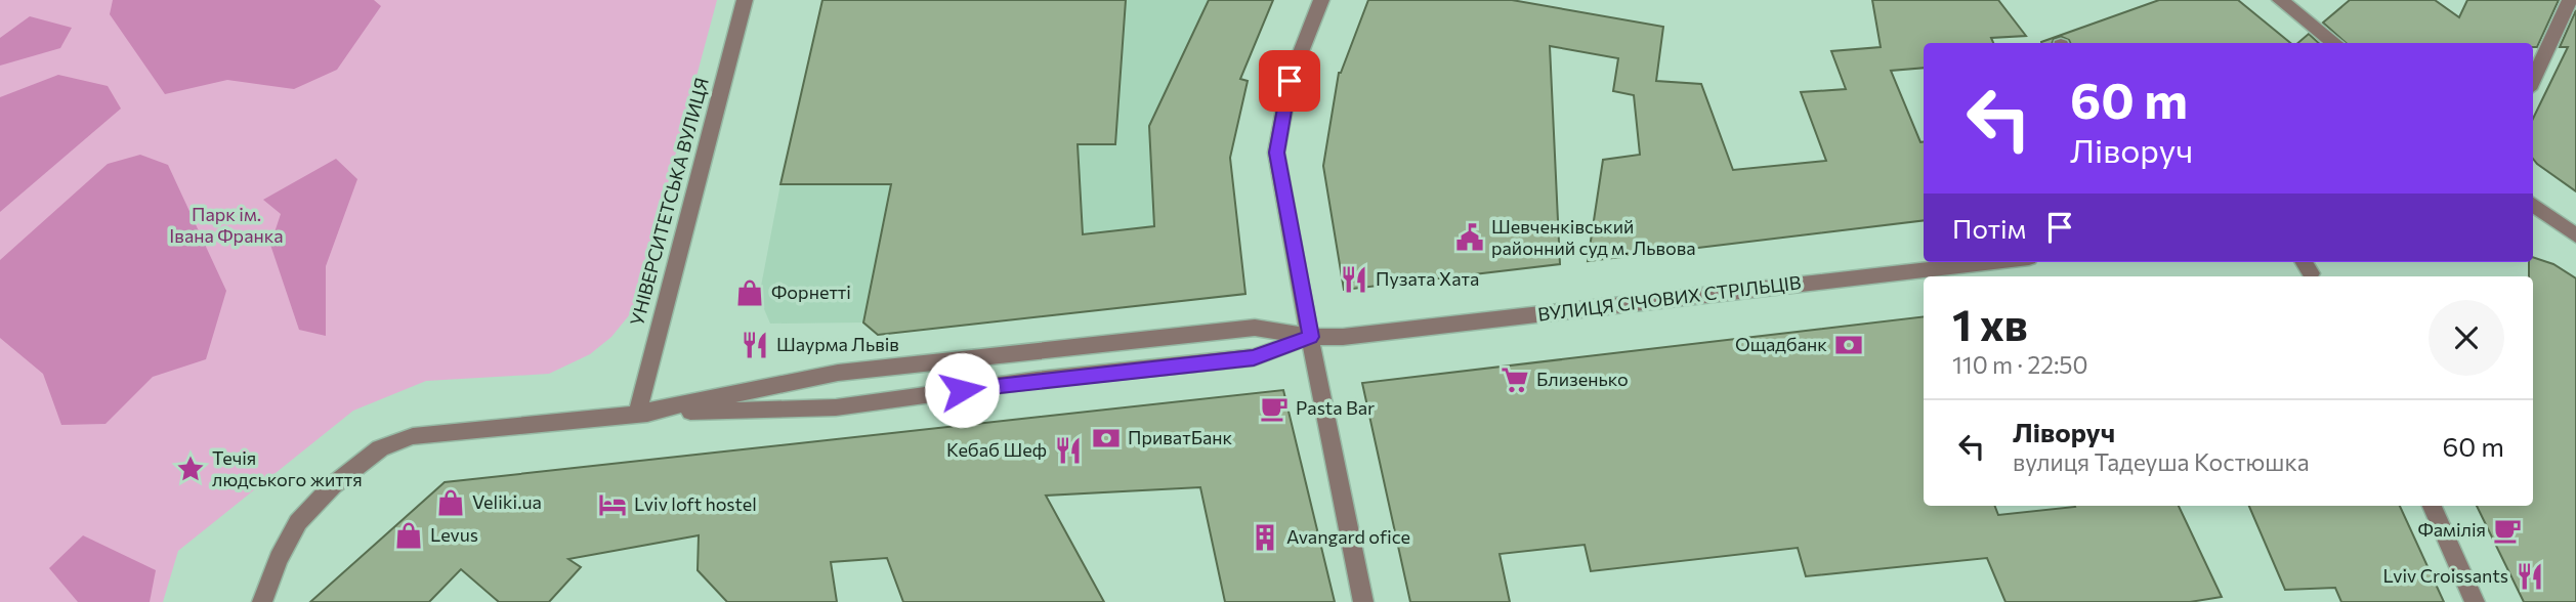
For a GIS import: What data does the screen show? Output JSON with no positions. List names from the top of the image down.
{
  "streets": {
    "street": ["УНІВЕРСИТЕТСЬКА ВУЛИЦЯ", "ВУЛИЦЯ СІЧОВИХ СТРІЛЬЦІВ"]
  },
  "crossings": [
    ["УНІВЕРСИТЕТСЬКА ВУЛИЦЯ", "ВУЛИЦЯ СІЧОВИХ СТРІЛЬЦІВ"]
  ],
  "parks": ["Парк ім. Івана Франка"],
  "places": {
    "public building": ["Шевченківський районний суд м. Львова"],
    "restaurant": [
      "Пузата Хата",
      "Шаурма Львів",
      "Кебаб Шеф",
      "Lviv Croissants"
    ],
    "shop": ["Форнетті", "Veliki.ua", "Levus"],
    "bank": ["Ощадбанк", "ПриватБанк"],
    "supermarket": ["Близенько"],
    "cafe": ["Pasta Bar", "Фамілія"],
    "place": ["Течія людського життя"],
    "hotel": ["Lviv loft hostel"],
    "building": ["Avangard ofice"]
  },
  "page": {
    "turn": ["60 m", "Ліворуч"],
    "then": "Потім",
    "heading": ["1 хв", "110 m · 22:50"],
    "list": [
      {
        "name": "Ліворуч",
        "note": "вулиця Тадеуша Костюшка",
        "value": "60 m"
      }
    ]
  }
}
